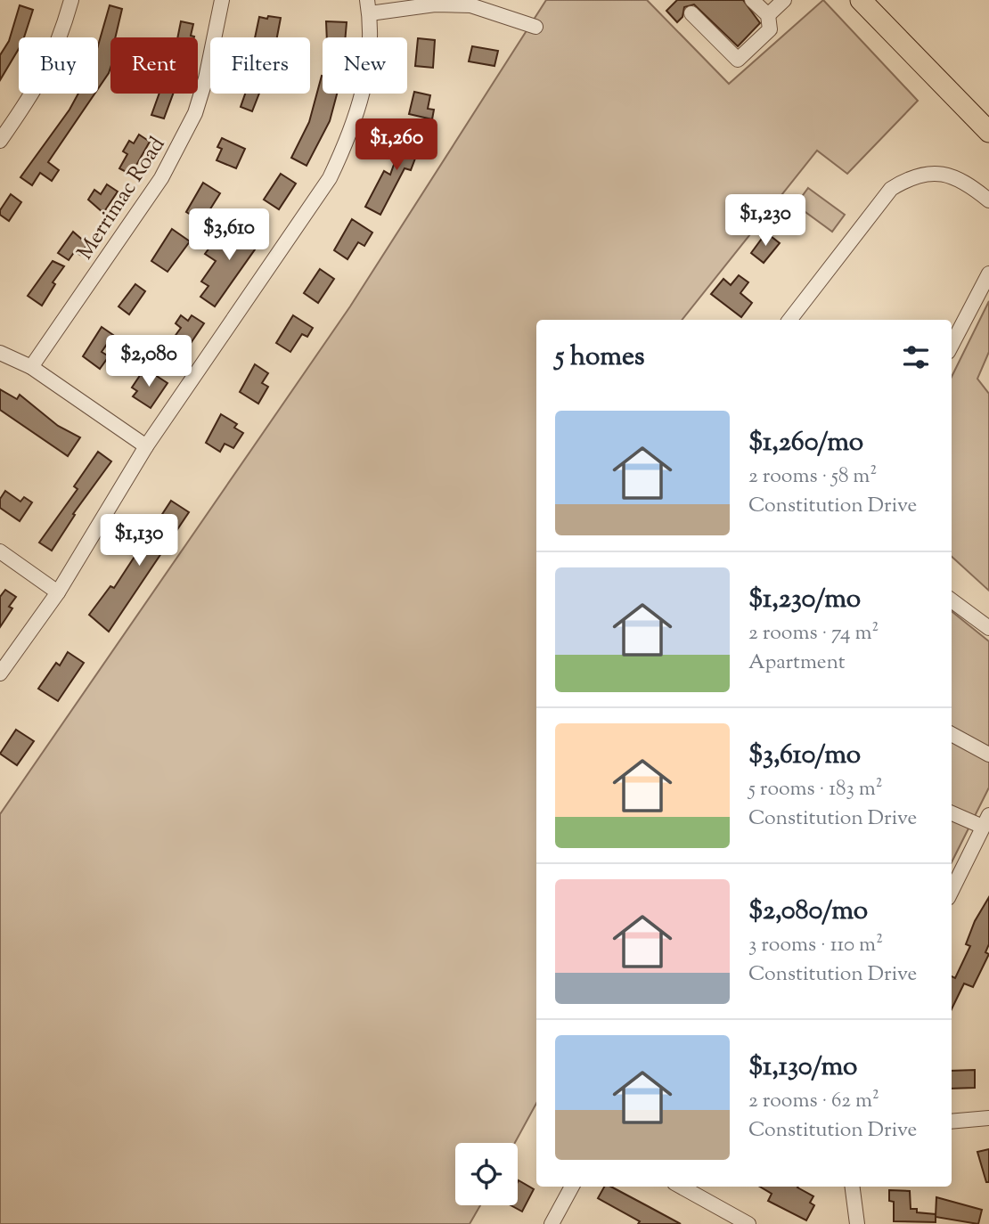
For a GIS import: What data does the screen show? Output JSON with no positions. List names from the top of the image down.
{
  "streets": {
    "street": ["Merrimac Road"]
  },
  "page": {
    "chip": [
      "Buy",
      "Rent",
      "Filters",
      "New"
    ],
    "price": [
      "$1,260",
      "$1,230",
      "$3,610",
      "$2,080",
      "$1,130"
    ],
    "heading": "5 homes",
    "list": [
      {
        "name": "$1,260/mo",
        "note": "2 rooms · 58 m² · Constitution Drive"
      },
      {
        "name": "$1,230/mo",
        "note": "2 rooms · 74 m² · Apartment"
      },
      {
        "name": "$3,610/mo",
        "note": "5 rooms · 183 m² · Constitution Drive"
      },
      {
        "name": "$2,080/mo",
        "note": "3 rooms · 110 m² · Constitution Drive"
      },
      {
        "name": "$1,130/mo",
        "note": "2 rooms · 62 m² · Constitution Drive"
      }
    ]
  }
}
